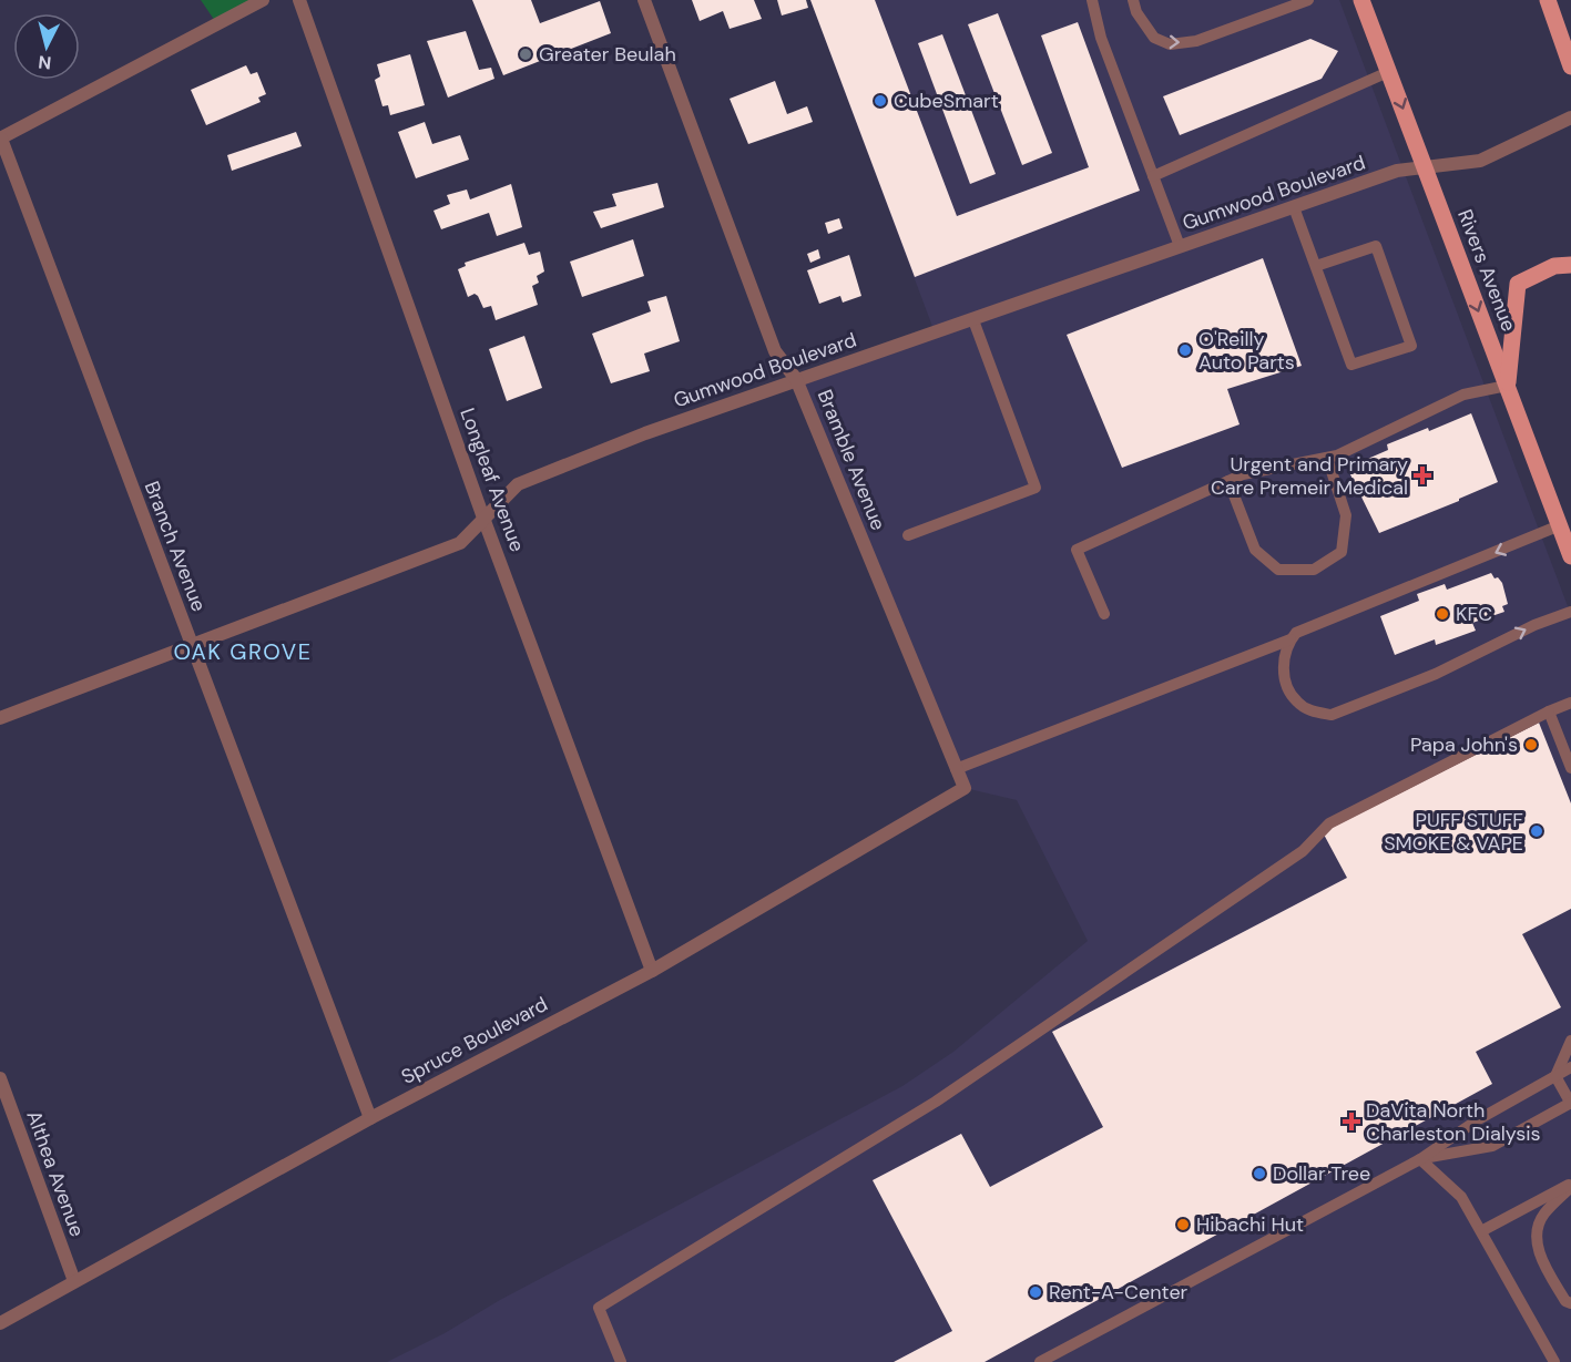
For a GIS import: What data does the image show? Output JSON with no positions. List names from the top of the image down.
{
  "streets": {
    "main road": ["Rivers Avenue"],
    "street": [
      "Gumwood Boulevard",
      "Bramble Avenue",
      "Longleaf Avenue",
      "Branch Avenue",
      "Spruce Boulevard",
      "Althea Avenue"
    ]
  },
  "crossings": [
    ["Gumwood Boulevard", "Rivers Avenue"],
    ["Gumwood Boulevard", "Bramble Avenue"],
    ["Gumwood Boulevard", "Longleaf Avenue"],
    ["Gumwood Boulevard", "Branch Avenue"],
    ["Bramble Avenue", "Spruce Boulevard"],
    ["Longleaf Avenue", "Spruce Boulevard"],
    ["Branch Avenue", "Spruce Boulevard"],
    ["Spruce Boulevard", "Althea Avenue"]
  ],
  "one_way": ["Rivers Avenue"],
  "districts": ["OAK GROVE"],
  "places": {
    "other": [
      "Greater Beulah",
      "CubeSmart",
      "O'Reilly Auto Parts",
      "KFC",
      "Papa John's",
      "PUFF STUFF SMOKE & VAPE",
      "Dollar Tree",
      "Hibachi Hut",
      "Rent-A-Center"
    ],
    "health": ["Urgent and Primary Care Premeir Medical", "DaVita North Charleston Dialysis"]
  },
  "north": "bottom"
}
